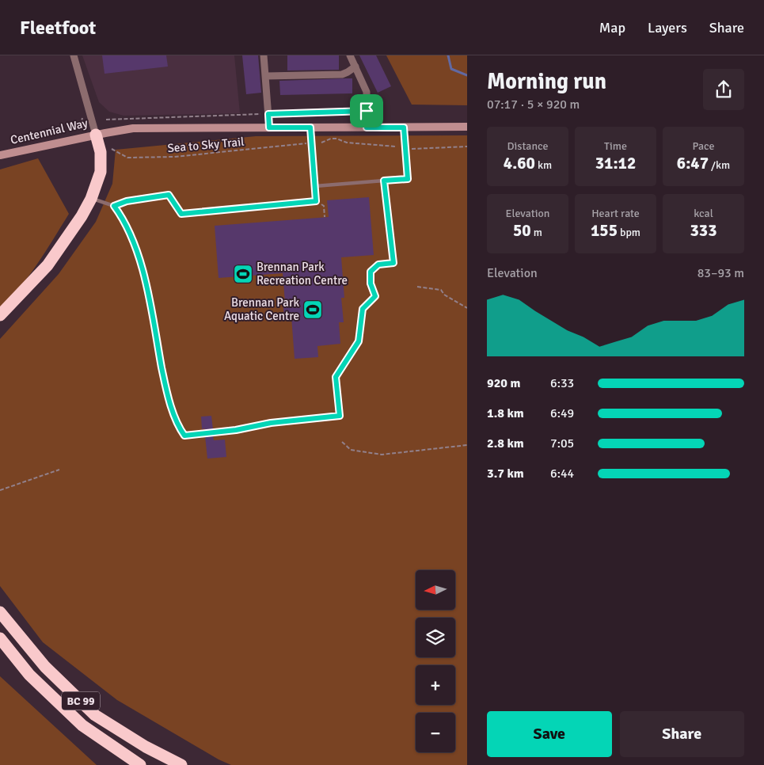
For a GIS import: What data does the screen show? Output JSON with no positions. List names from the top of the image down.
{
  "streets": {
    "highway": ["BC 99"],
    "street": ["Centennial Way"],
    "path": ["Sea to Sky Trail"]
  },
  "places": {
    "sports": ["Brennan Park Recreation Centre", "Brennan Park Aquatic Centre"]
  },
  "north": "left",
  "page": {
    "header": "Fleetfoot",
    "nav": ["Map", "Layers", "Share"],
    "heading": ["Morning run", "07:17 · 5 × 920 m"],
    "stats": [
      ["Distance", "4.60 km"],
      ["Time", "31:12"],
      ["Pace", "6:47 /km"],
      ["Elevation", "50 m"],
      ["Heart rate", "155 bpm"],
      ["kcal", "333"]
    ],
    "chart": ["Elevation", "83–93 m"],
    "list": [
      {
        "name": "920 m",
        "note": "6:33"
      },
      {
        "name": "1.8 km",
        "note": "6:49"
      },
      {
        "name": "2.8 km",
        "note": "7:05"
      },
      {
        "name": "3.7 km",
        "note": "6:44"
      }
    ],
    "map_buttons": ["+", "−"],
    "buttons": ["Save", "Share"]
  }
}
